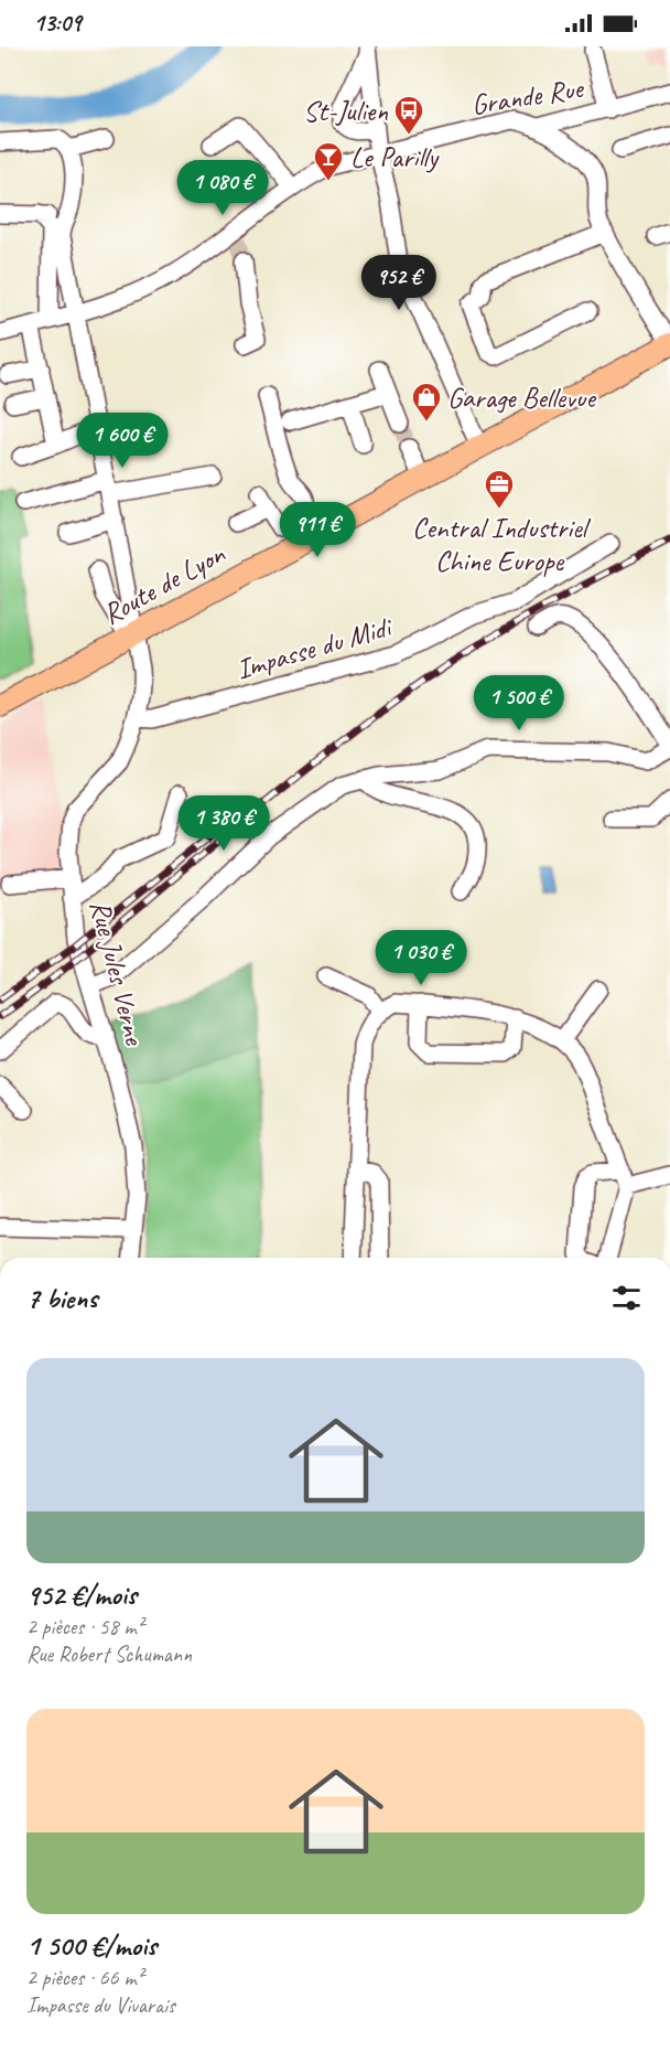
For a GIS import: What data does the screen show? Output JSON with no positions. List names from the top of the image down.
{
  "streets": {
    "main road": ["Route de Lyon"],
    "street": ["Grande Rue", "Impasse du Midi", "Rue Jules Verne"]
  },
  "crossings": [
    ["Grande Rue", "Rue Jules Verne"],
    ["Route de Lyon", "Rue Jules Verne"],
    ["Impasse du Midi", "Rue Jules Verne"]
  ],
  "places": {
    "bus stop": ["St-Julien"],
    "bar": ["Le Parilly"],
    "shop": ["Garage Bellevue"],
    "office": ["Central Industriel Chine Europe"]
  },
  "page": {
    "status": "13:09",
    "price": [
      "1 080 €",
      "952 €",
      "1 600 €",
      "911 €",
      "1 500 €",
      "1 380 €",
      "1 030 €"
    ],
    "heading": "7 biens",
    "list": [
      {
        "name": "952 €/mois",
        "note": "2 pièces · 58 m² · Rue Robert Schumann"
      },
      {
        "name": "1 500 €/mois",
        "note": "2 pièces · 66 m² · Impasse du Vivarais"
      }
    ]
  }
}
